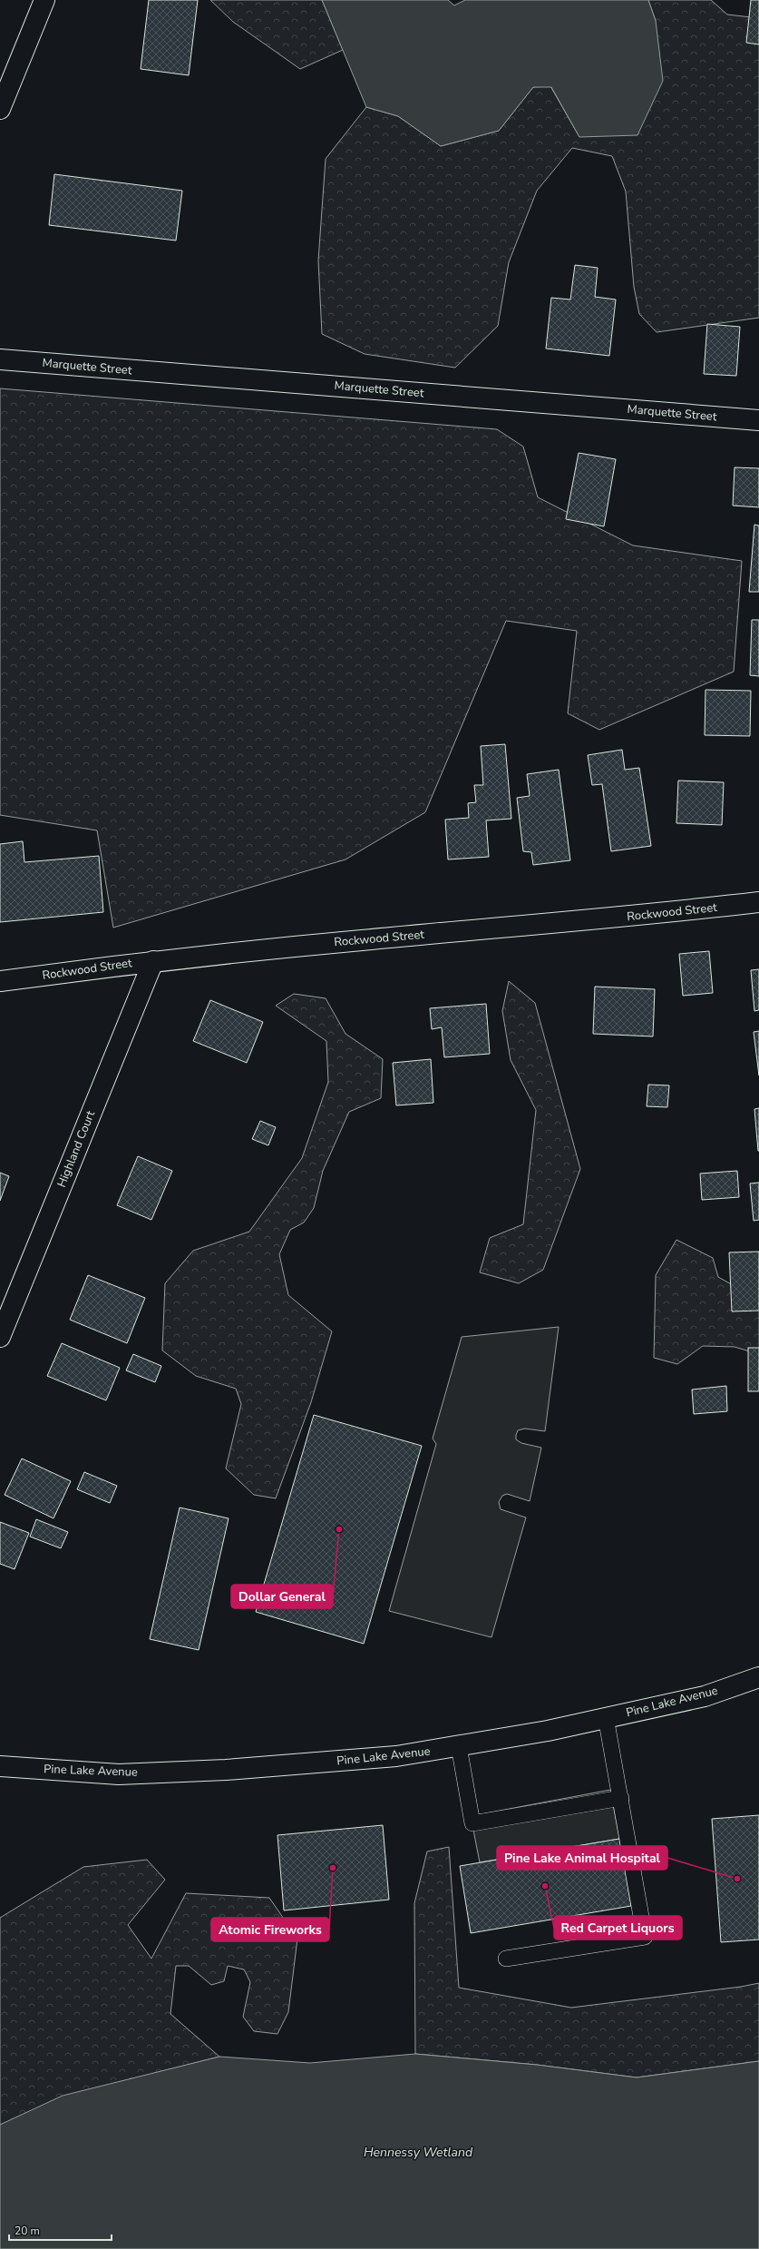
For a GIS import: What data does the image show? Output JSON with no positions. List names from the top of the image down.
{
  "streets": {
    "street": [
      "Marquette Street",
      "Rockwood Street",
      "Highland Court",
      "Pine Lake Avenue"
    ]
  },
  "crossings": [
    ["Rockwood Street", "Highland Court"]
  ],
  "water": ["Hennessy Wetland"],
  "places": [
    "Dollar General",
    "Atomic Fireworks",
    "Pine Lake Animal Hospital",
    "Red Carpet Liquors"
  ],
  "scale_bar": "20 m"
}
